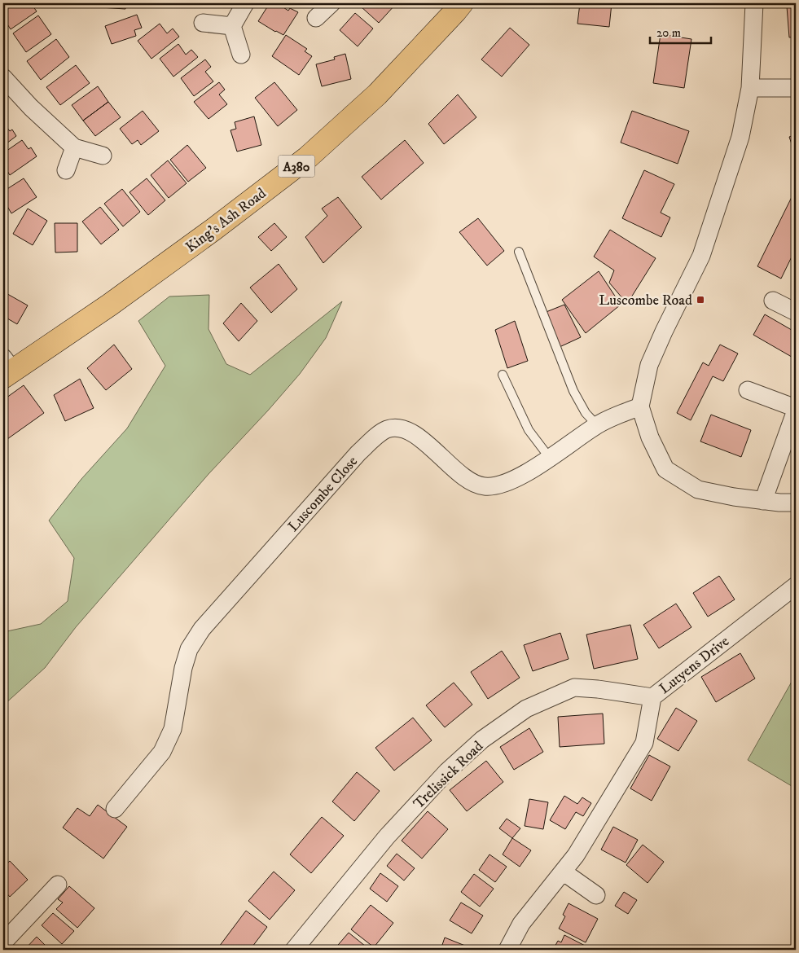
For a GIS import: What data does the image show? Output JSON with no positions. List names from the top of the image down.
{
  "streets": {
    "highway": ["A380", "King's Ash Road"],
    "street": ["Luscombe Close", "Lutyens Drive", "Trelissick Road"]
  },
  "crossings": [
    ["Lutyens Drive", "Trelissick Road"]
  ],
  "places": {
    "transit": ["Luscombe Road"]
  },
  "scale_bar": "20 m"
}
